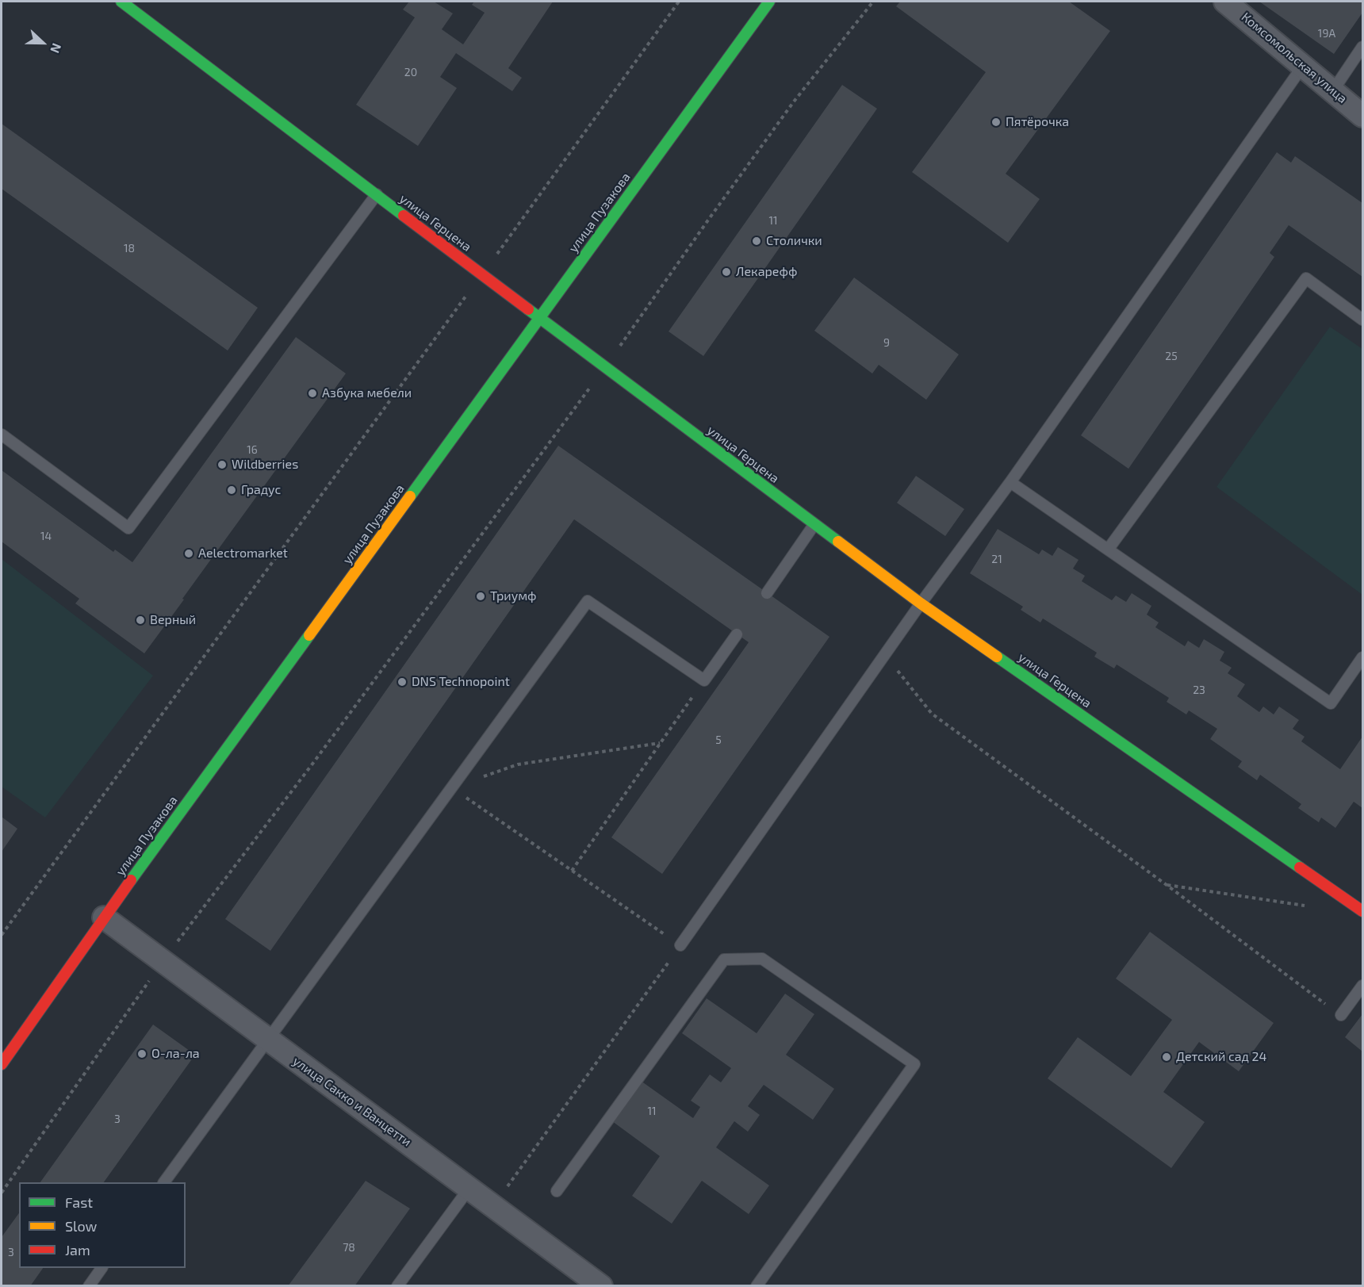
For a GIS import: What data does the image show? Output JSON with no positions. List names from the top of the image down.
{
  "streets": {
    "street": [
      "Комсомольская улица",
      "улица Пузакова",
      "улица Герцена",
      "улица Сакко и Ванцетти"
    ]
  },
  "crossings": [
    ["улица Пузакова", "улица Герцена"],
    ["улица Пузакова", "улица Сакко и Ванцетти"]
  ],
  "places": [
    "Пятёрочка",
    "Столички",
    "Лекарефф",
    "Азбука мебели",
    "Wildberries",
    "Градус",
    "Aelectromarket",
    "Триумф",
    "Верный",
    "DNS Technopoint",
    "О-ла-ла",
    "Детский сад 24"
  ],
  "house_numbers": [
    "19А",
    "20",
    "11",
    "18",
    "9",
    "25",
    "16",
    "14",
    "21",
    "23",
    "5",
    "11",
    "3",
    "78",
    "3"
  ],
  "legend": ["Fast", "Slow", "Jam"],
  "north": "right"
}
